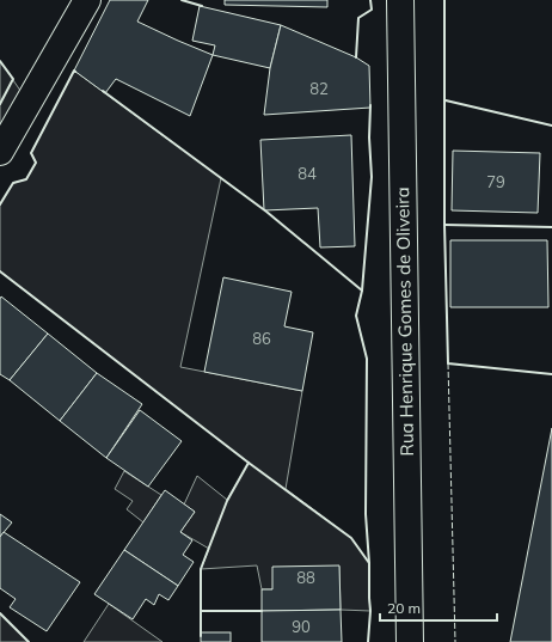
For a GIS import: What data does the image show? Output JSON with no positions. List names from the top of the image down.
{
  "streets": {
    "street": ["Rua Henrique Gomes de Oliveira"]
  },
  "house_numbers": [
    "82",
    "84",
    "79",
    "86",
    "88",
    "90"
  ],
  "scale_bar": "20 m"
}
